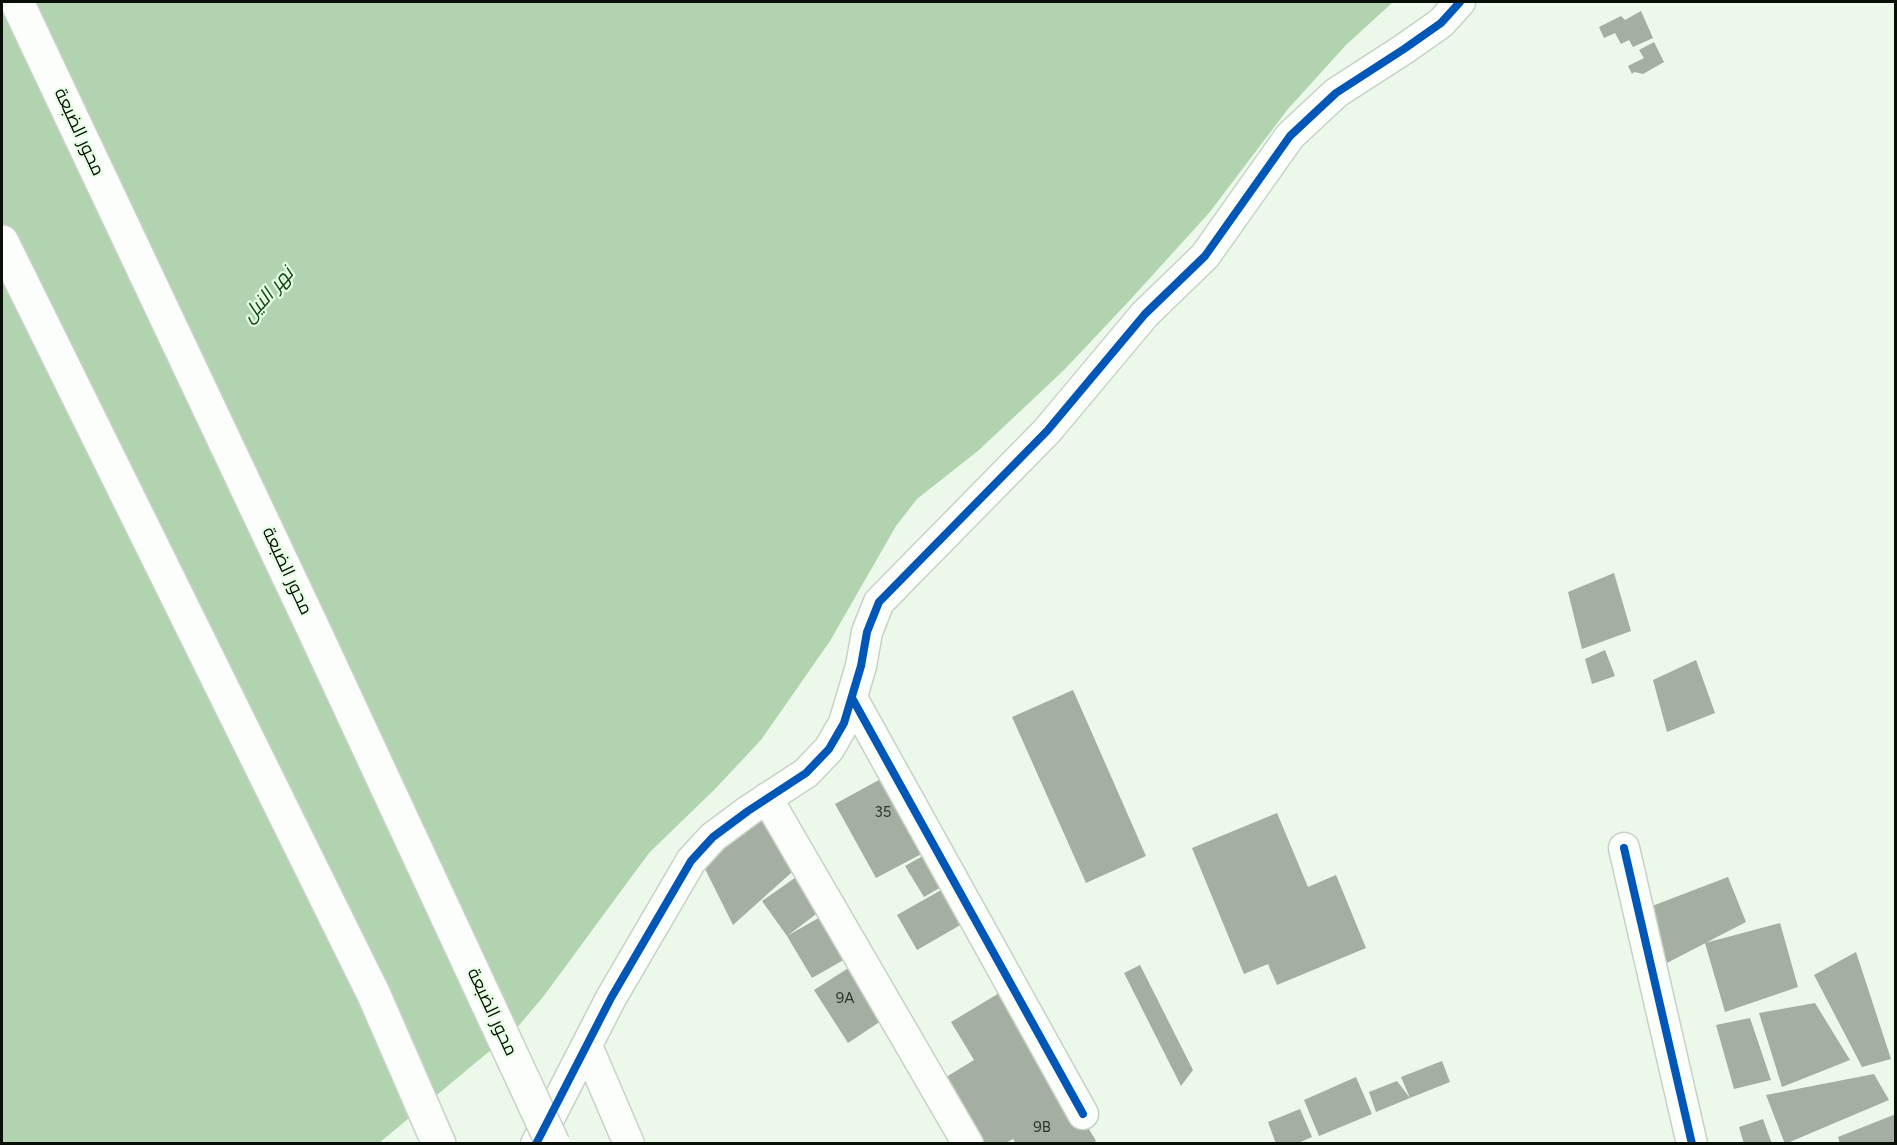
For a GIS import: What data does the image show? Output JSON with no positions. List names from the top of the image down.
{
  "streets": {
    "highway": ["محور الضبعة"]
  },
  "water": ["نهر النيل"],
  "house_numbers": ["35", "9A", "9B"]
}
